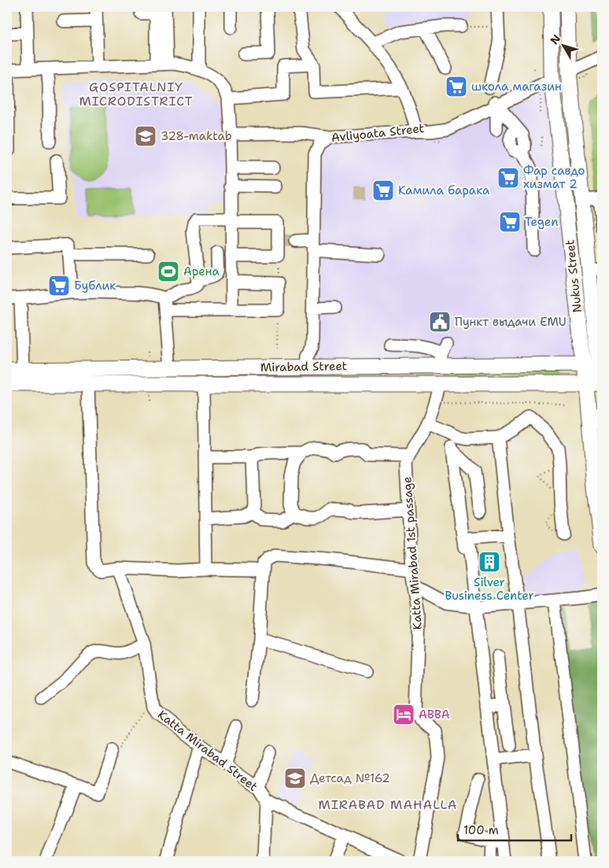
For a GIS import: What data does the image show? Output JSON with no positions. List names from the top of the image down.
{
  "streets": {
    "main road": ["Avliyoata Street", "Nukus Street", "Mirabad Street"],
    "street": ["Katta Mirabad 1st passage", "Katta Mirabad Street"]
  },
  "crossings": [
    ["Avliyoata Street", "Nukus Street"],
    ["Nukus Street", "Mirabad Street"],
    ["Mirabad Street", "Katta Mirabad 1st passage"]
  ],
  "districts": ["GOSPITALNIY MICRODISTRICT", "MIRABAD MAHALLA"],
  "places": {
    "supermarket": [
      "школа магазин",
      "Фар савдо хизмат 2",
      "Камила барака",
      "Tegen",
      "Бублик"
    ],
    "school or university": ["328-maktab", "Детсад №162"],
    "sports": ["Арена"],
    "public building": ["Пункт выдачи EMU"],
    "building": ["Silver Business Center"],
    "hotel": ["ABBA"]
  },
  "scale_bar": "100 m",
  "north": "top left"
}
